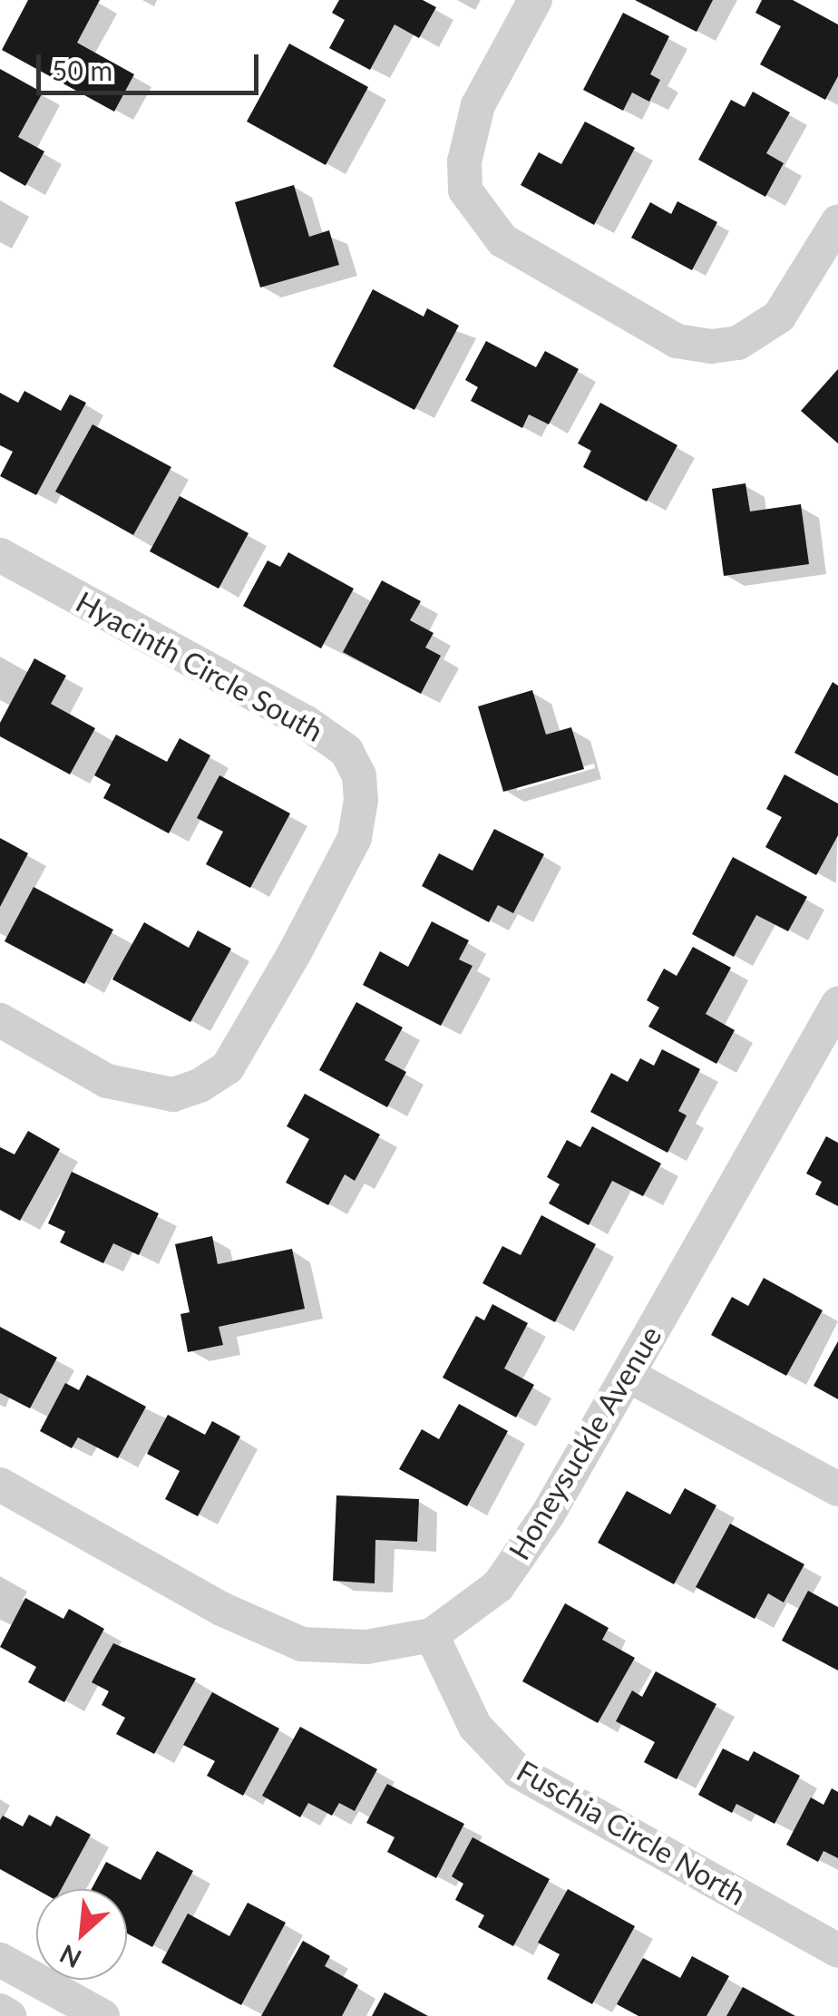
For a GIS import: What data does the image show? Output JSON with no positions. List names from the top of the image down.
{
  "streets": {
    "street": ["Hyacinth Circle South", "Honeysuckle Avenue", "Fuschia Circle North"]
  },
  "crossings": [
    ["Honeysuckle Avenue", "Fuschia Circle North"]
  ],
  "scale_bar": "50 m",
  "north": "bottom left"
}
